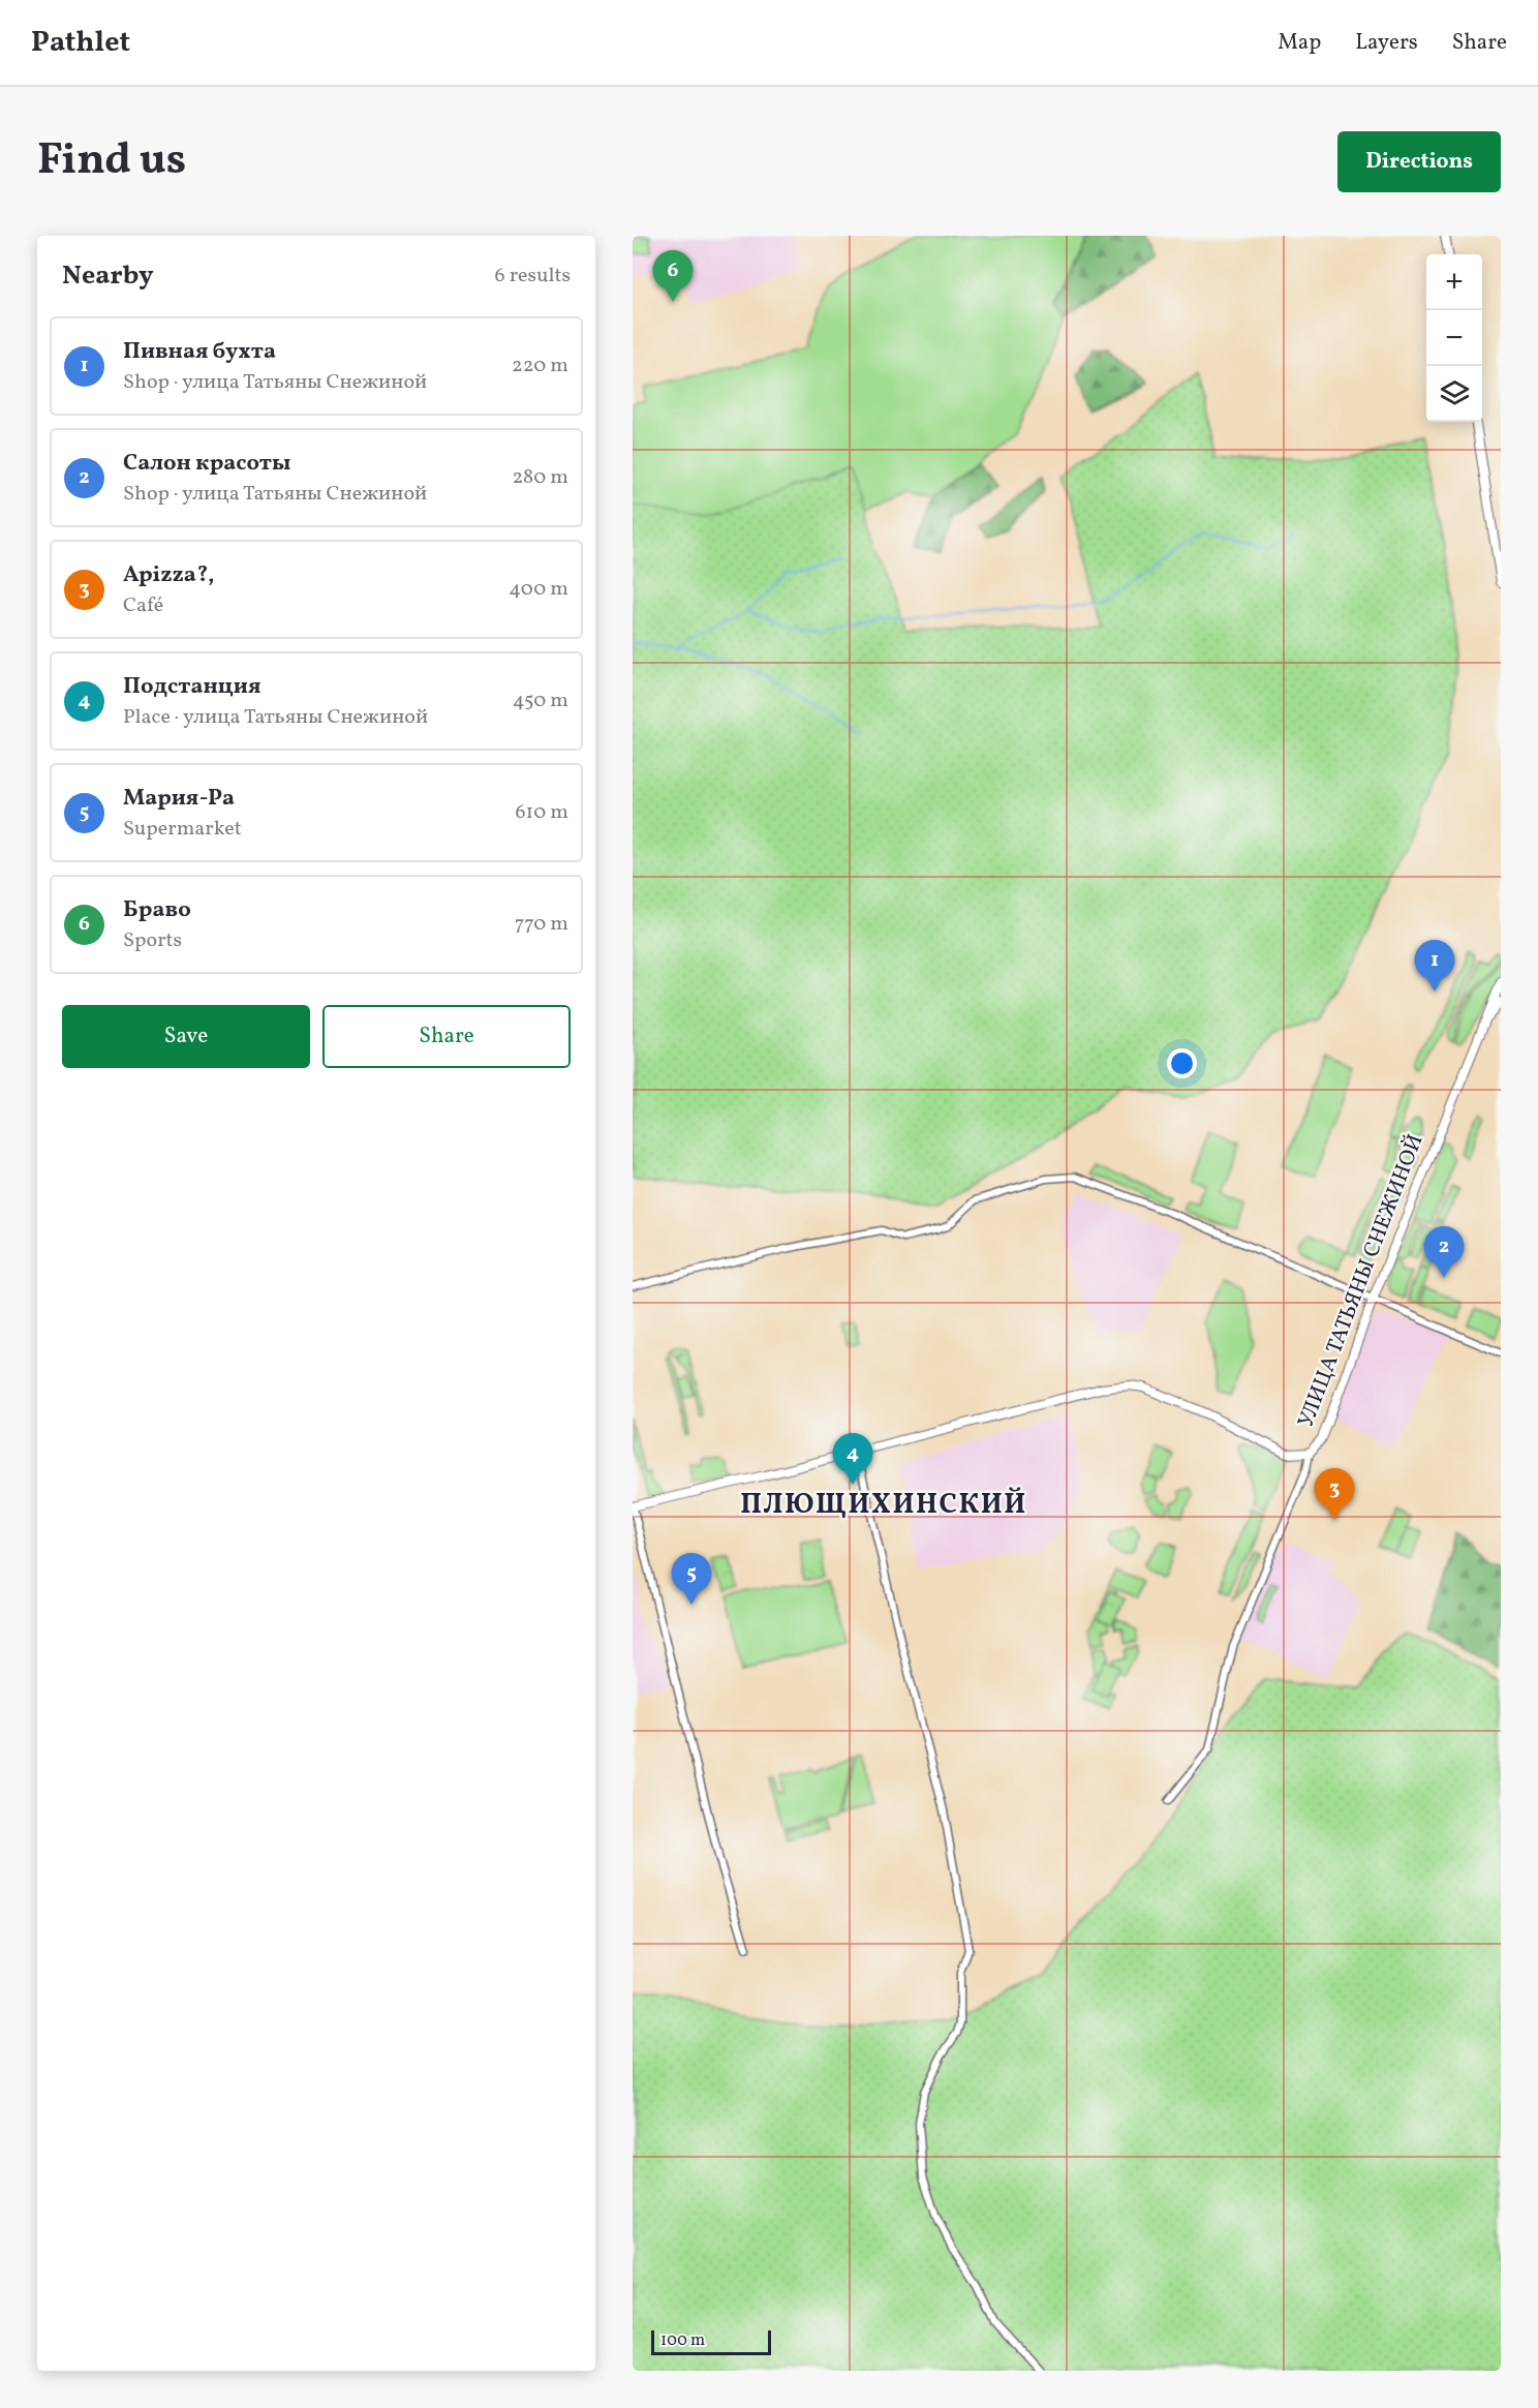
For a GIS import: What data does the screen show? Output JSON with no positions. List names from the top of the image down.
{
  "streets": {
    "street": ["УЛИЦА ТАТЬЯНЫ СНЕЖИНОЙ"]
  },
  "districts": ["ПЛЮЩИХИНСКИЙ"],
  "scale_bar": "100 m",
  "page": {
    "header": "Pathlet",
    "nav": ["Map", "Layers", "Share"],
    "title": "Find us",
    "buttons": [
      "Directions",
      ["Save", "Share"]
    ],
    "heading": ["Nearby", "6 results"],
    "pins": [
      "6",
      "1",
      "2",
      "4",
      "3",
      "5"
    ],
    "map_buttons": ["+", "−"],
    "list": [
      {
        "mark": "1",
        "name": "Пивная бухта",
        "note": "Shop · улица Татьяны Снежиной",
        "value": "220 m"
      },
      {
        "mark": "2",
        "name": "Салон красоты",
        "note": "Shop · улица Татьяны Снежиной",
        "value": "280 m"
      },
      {
        "mark": "3",
        "name": "Apizza?,",
        "note": "Café",
        "value": "400 m"
      },
      {
        "mark": "4",
        "name": "Подстанция",
        "note": "Place · улица Татьяны Снежиной",
        "value": "450 m"
      },
      {
        "mark": "5",
        "name": "Мария-Ра",
        "note": "Supermarket",
        "value": "610 m"
      },
      {
        "mark": "6",
        "name": "Браво",
        "note": "Sports",
        "value": "770 m"
      }
    ],
    "scale": "100 m"
  }
}
